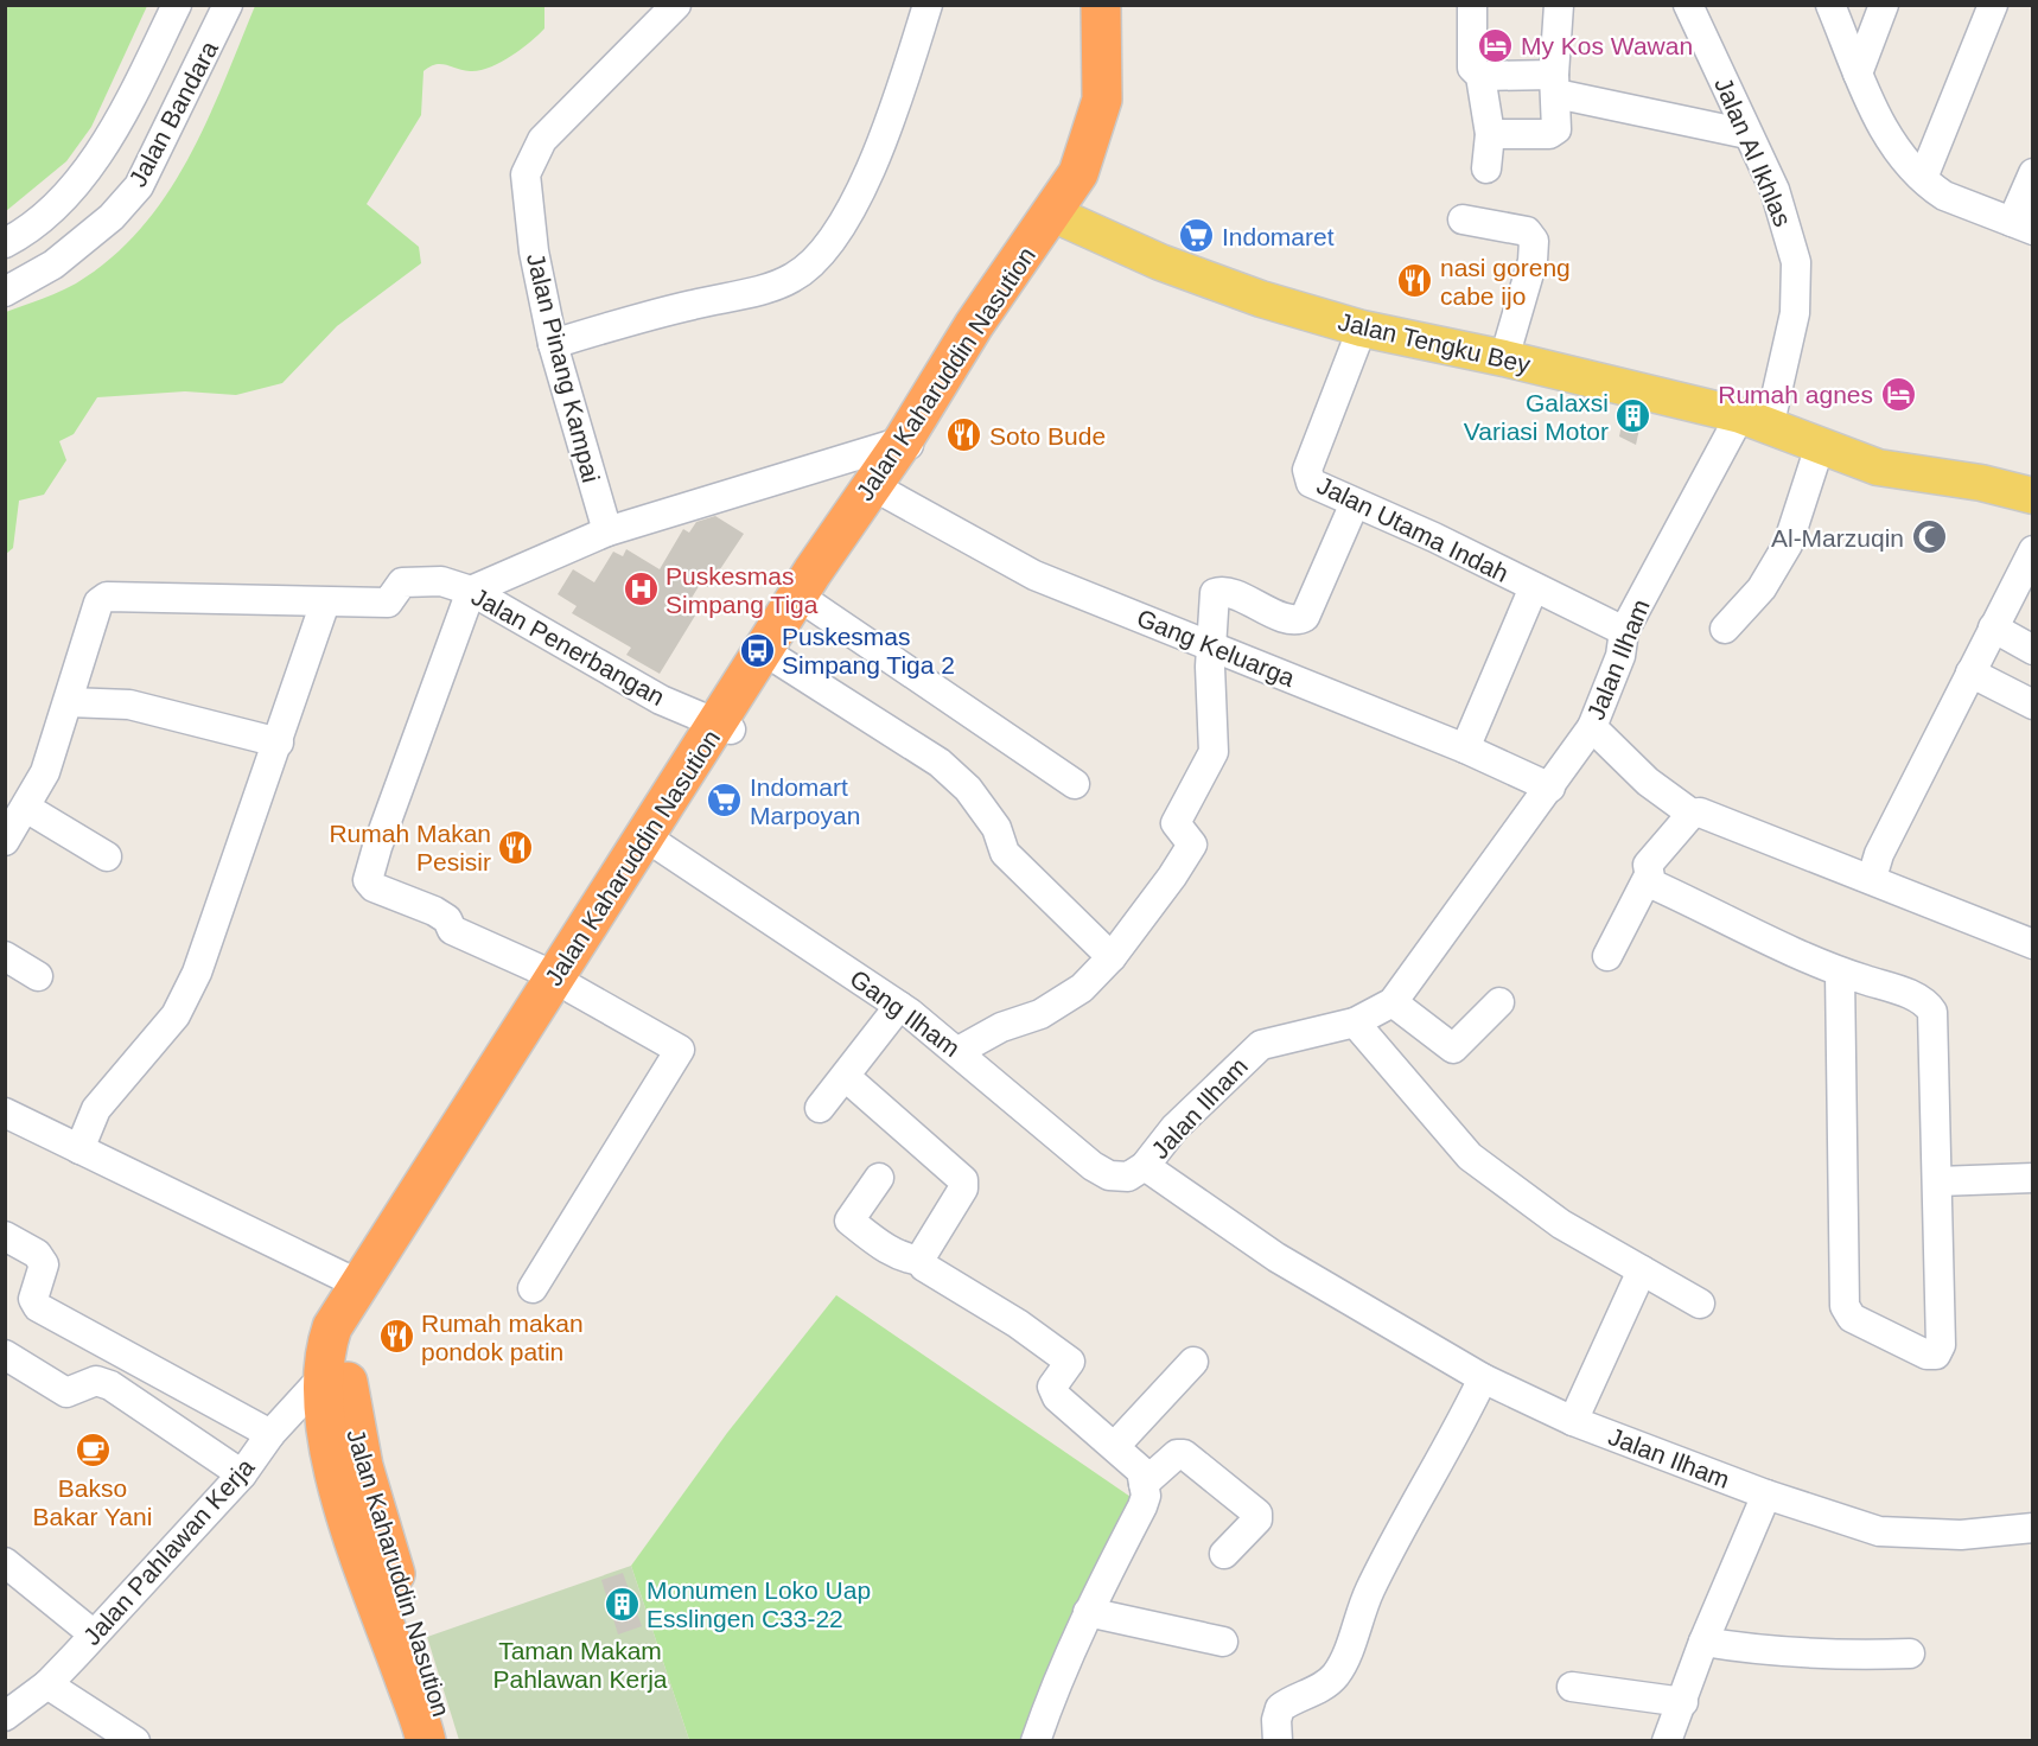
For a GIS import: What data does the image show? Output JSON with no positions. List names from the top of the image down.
{
  "streets": {
    "highway": ["Jalan Kaharuddin Nasution"],
    "main road": ["Jalan Tengku Bey"],
    "street": [
      "Jalan Bandara",
      "Jalan Al Ikhlas",
      "Jalan Pinang Kampai",
      "Jalan Utama Indah",
      "Jalan Penerbangan",
      "Gang Keluarga",
      "Jalan Ilham",
      "Gang Ilham",
      "Jalan Pahlawan Kerja"
    ]
  },
  "crossings": [
    ["Jalan Al Ikhlas", "Jalan Tengku Bey"],
    ["Jalan Al Ikhlas", "Jalan Ilham"],
    ["Jalan Tengku Bey", "Jalan Kaharuddin Nasution"],
    ["Jalan Tengku Bey", "Jalan Utama Indah"],
    ["Jalan Tengku Bey", "Jalan Ilham"],
    ["Jalan Kaharuddin Nasution", "Jalan Penerbangan"],
    ["Jalan Kaharuddin Nasution", "Gang Keluarga"],
    ["Jalan Kaharuddin Nasution", "Gang Ilham"],
    ["Jalan Kaharuddin Nasution", "Jalan Pahlawan Kerja"],
    ["Jalan Utama Indah", "Jalan Ilham"],
    ["Gang Keluarga", "Jalan Ilham"],
    ["Jalan Ilham", "Gang Ilham"]
  ],
  "parks": ["Taman Makam Pahlawan Kerja"],
  "places": {
    "hotel": ["My Kos Wawan", "Rumah agnes"],
    "supermarket": ["Indomaret", "Indomart Marpoyan"],
    "restaurant": [
      "nasi goreng cabe ijo",
      "Soto Bude",
      "Rumah Makan Pesisir",
      "Rumah makan pondok patin"
    ],
    "building": ["Galaxsi Variasi Motor", "Monumen Loko Uap Esslingen C33-22"],
    "mosque": ["Al-Marzuqin"],
    "hospital": ["Puskesmas Simpang Tiga"],
    "bus stop": ["Puskesmas Simpang Tiga 2"],
    "cafe": ["Bakso Bakar Yani"]
  }
}
